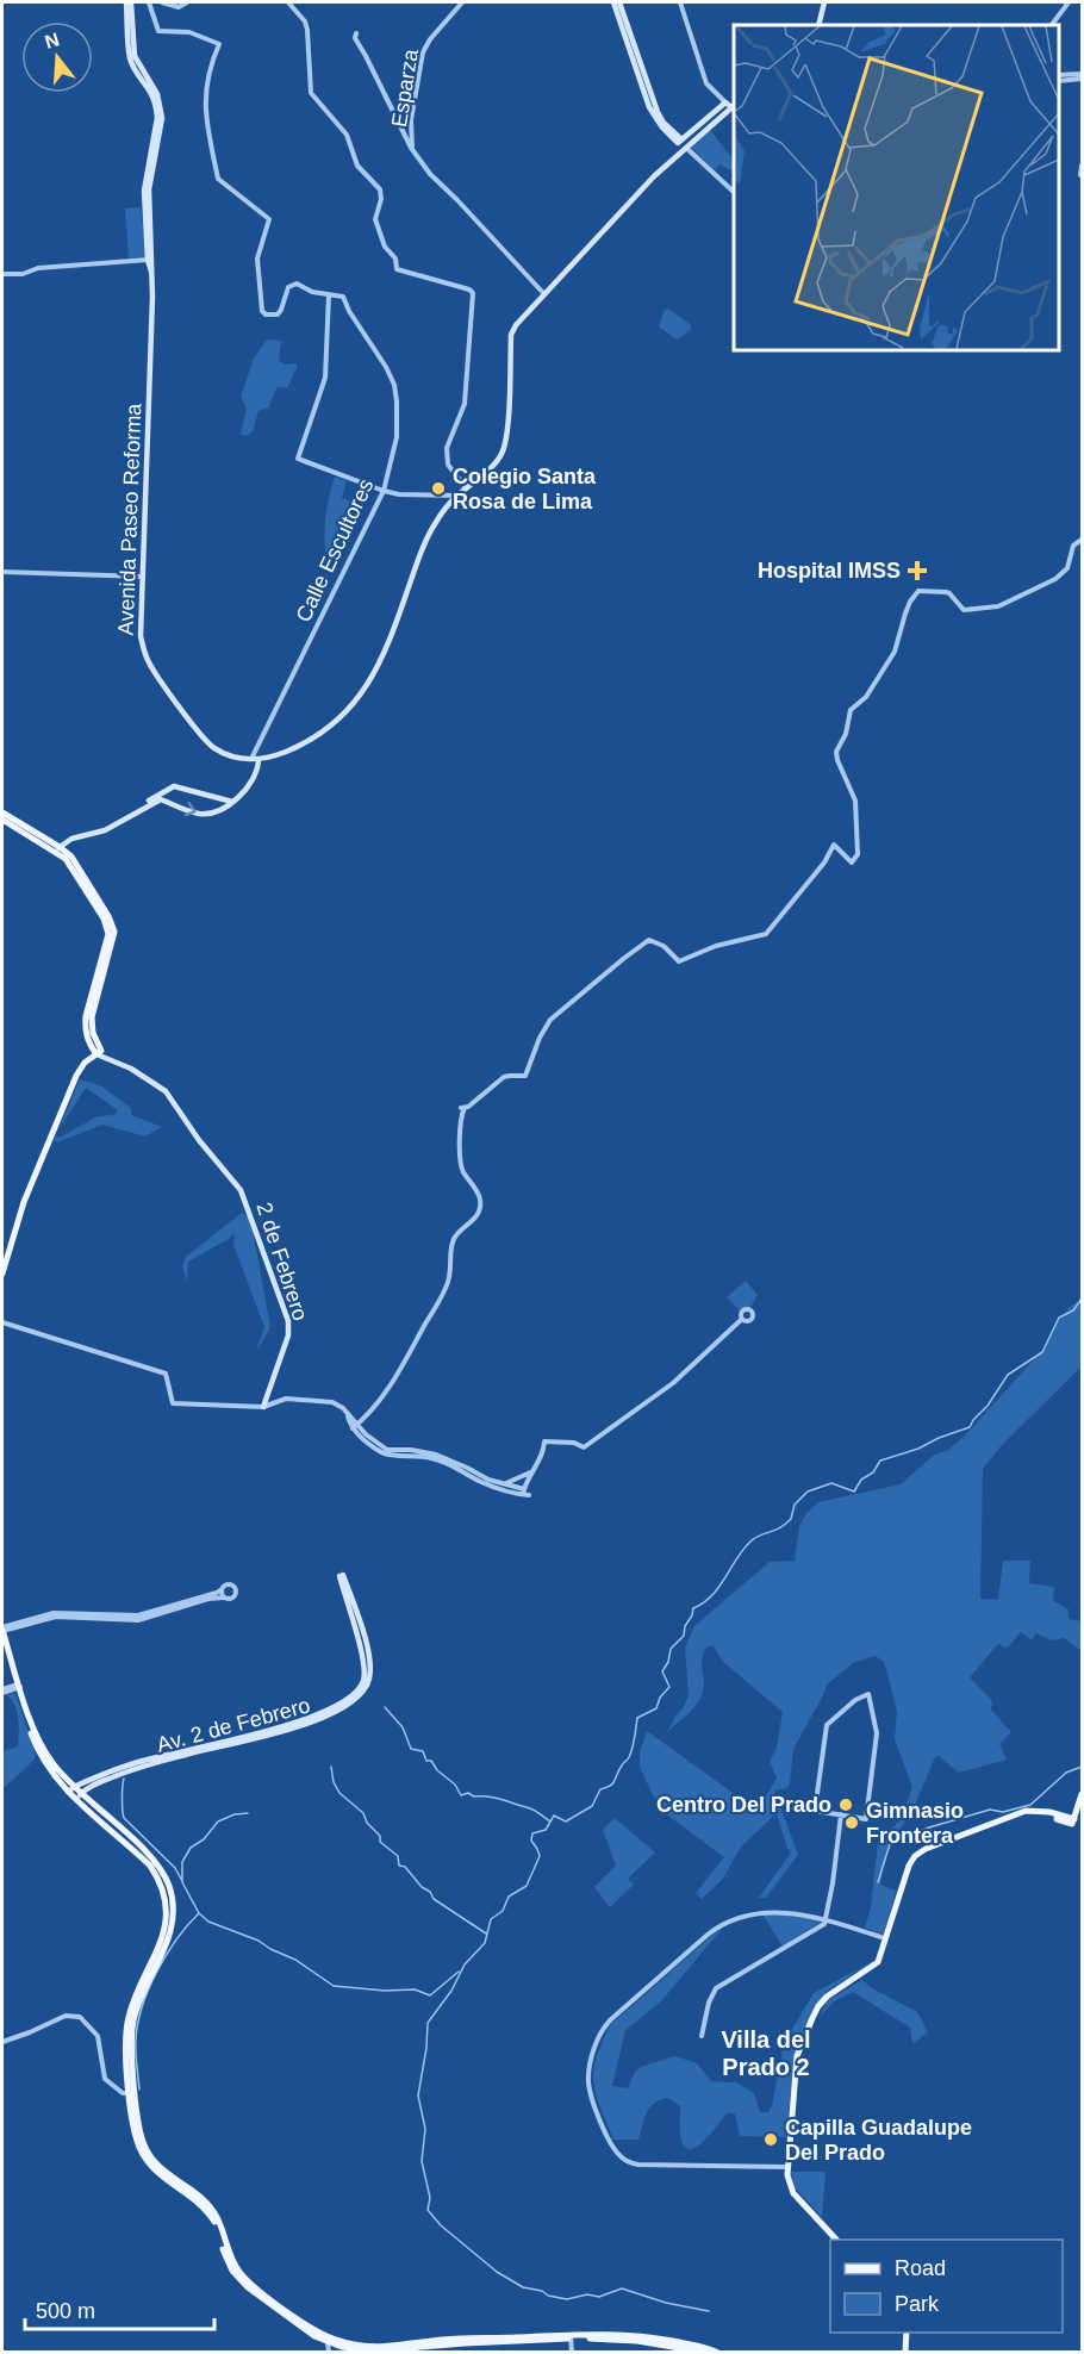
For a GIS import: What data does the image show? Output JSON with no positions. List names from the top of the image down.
{
  "streets": {
    "main road": ["Avenida Paseo Reforma", "2 de Febrero", "Av. 2 de Febrero"],
    "street": ["Esparza", "Calle Escultores"]
  },
  "crossings": [
    ["Avenida Paseo Reforma", "Calle Escultores"]
  ],
  "districts": ["Villa del Prado 2"],
  "places": {
    "other": [
      "Colegio Santa Rosa de Lima",
      "Centro Del Prado",
      "Gimnasio Frontera",
      "Capilla Guadalupe Del Prado"
    ],
    "health": ["Hospital IMSS"]
  },
  "legend": ["Road", "Park"],
  "scale_bar": "500 m",
  "north": "top"
}
